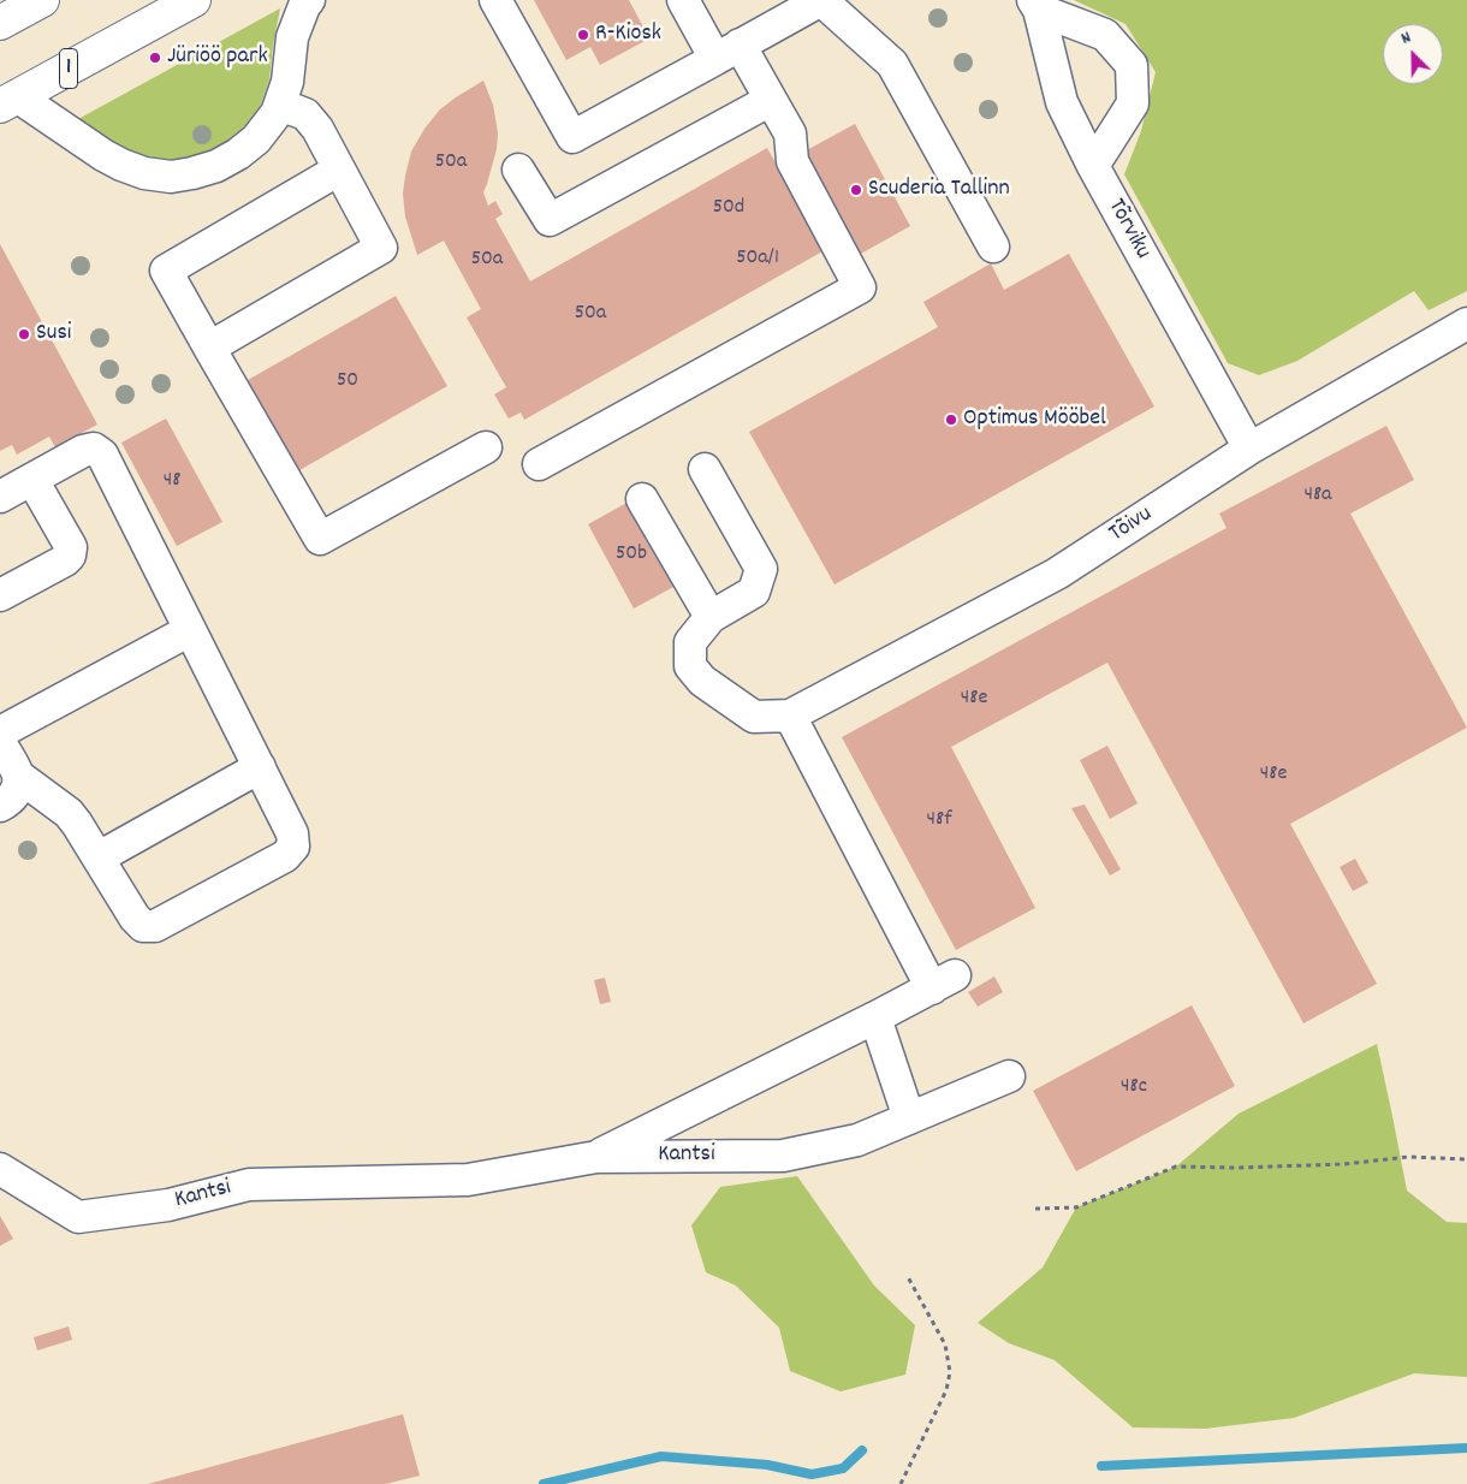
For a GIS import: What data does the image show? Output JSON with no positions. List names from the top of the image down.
{
  "streets": {
    "highway": ["1"],
    "street": ["Tõrviku", "Tõivu", "Kantsi"]
  },
  "crossings": [
    ["Tõrviku", "Tõivu"]
  ],
  "places": [
    "R-Kiosk",
    "Jüriöö park",
    "Scuderia Tallinn",
    "Susi",
    "Optimus Mööbel"
  ],
  "house_numbers": [
    "50a",
    "50d",
    "50a/1",
    "50a",
    "50a",
    "50",
    "48",
    "48a",
    "50b",
    "48e",
    "48e",
    "48f",
    "48c"
  ],
  "north": "top left"
}
